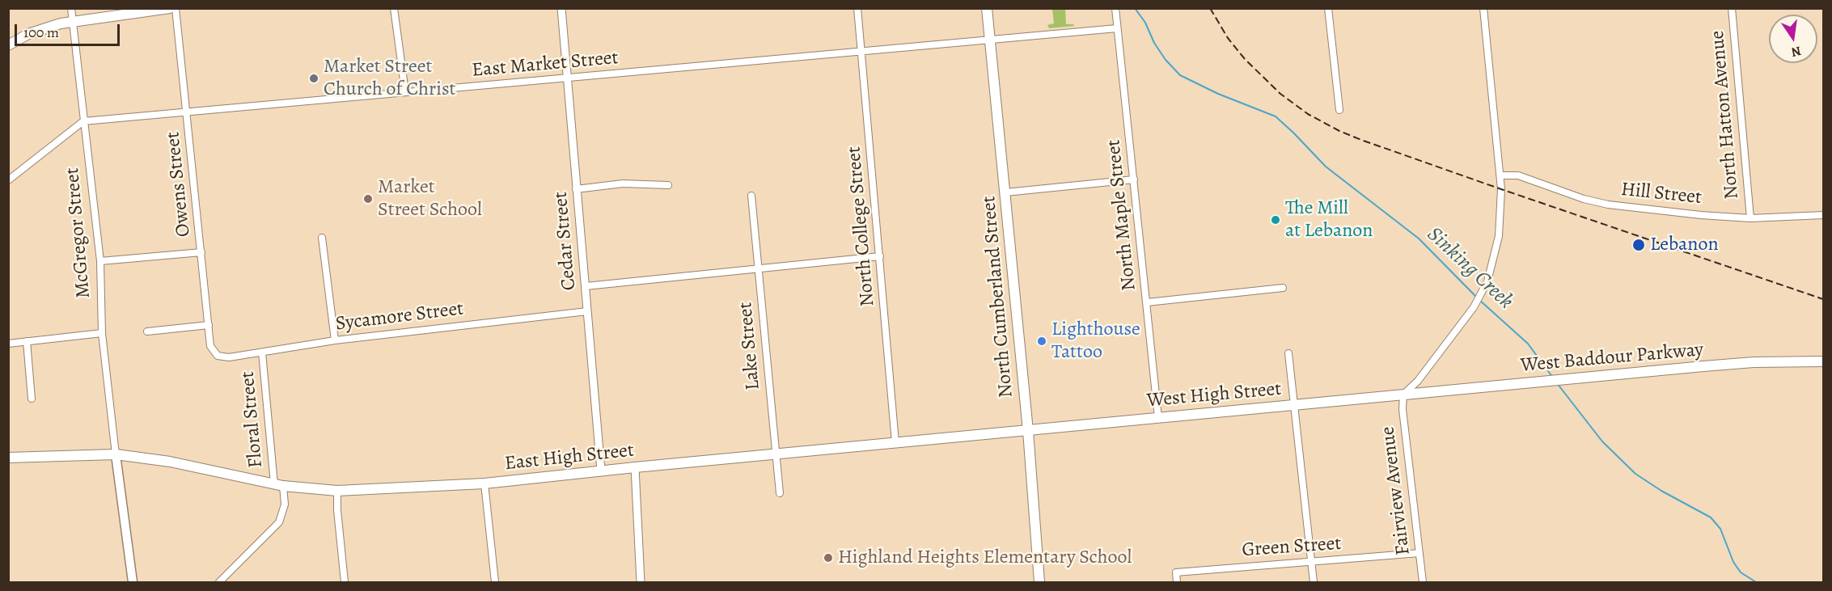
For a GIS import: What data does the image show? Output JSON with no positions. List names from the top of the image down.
{
  "streets": {
    "main road": [
      "North Cumberland Street",
      "West Baddour Parkway",
      "West High Street",
      "East High Street"
    ],
    "street": [
      "East Market Street",
      "North Hatton Avenue",
      "Owens Street",
      "Hill Street",
      "North Maple Street",
      "North College Street",
      "McGregor Street",
      "Cedar Street",
      "Sycamore Street",
      "Lake Street",
      "Floral Street",
      "Fairview Avenue",
      "Green Street"
    ]
  },
  "crossings": [
    ["East Market Street", "Owens Street"],
    ["East Market Street", "North Maple Street"],
    ["East Market Street", "North College Street"],
    ["East Market Street", "McGregor Street"],
    ["East Market Street", "Cedar Street"],
    ["East Market Street", "North Cumberland Street"],
    ["North Hatton Avenue", "Hill Street"],
    ["Owens Street", "Sycamore Street"],
    ["North Maple Street", "West High Street"],
    ["North College Street", "East High Street"],
    ["McGregor Street", "East High Street"],
    ["Cedar Street", "Sycamore Street"],
    ["Cedar Street", "East High Street"],
    ["North Cumberland Street", "West High Street"],
    ["North Cumberland Street", "East High Street"],
    ["Sycamore Street", "Floral Street"],
    ["Lake Street", "East High Street"],
    ["West Baddour Parkway", "West High Street"],
    ["West Baddour Parkway", "Fairview Avenue"],
    ["West High Street", "East High Street"],
    ["West High Street", "Fairview Avenue"],
    ["Floral Street", "East High Street"],
    ["Fairview Avenue", "Green Street"]
  ],
  "water": ["Sinking Creek"],
  "places": [
    "Market Street Church of Christ",
    "Market Street School",
    "The Mill at Lebanon",
    "Lebanon",
    "Lighthouse Tattoo",
    "Highland Heights Elementary School"
  ],
  "scale_bar": "100 m",
  "north": "bottom"
}
